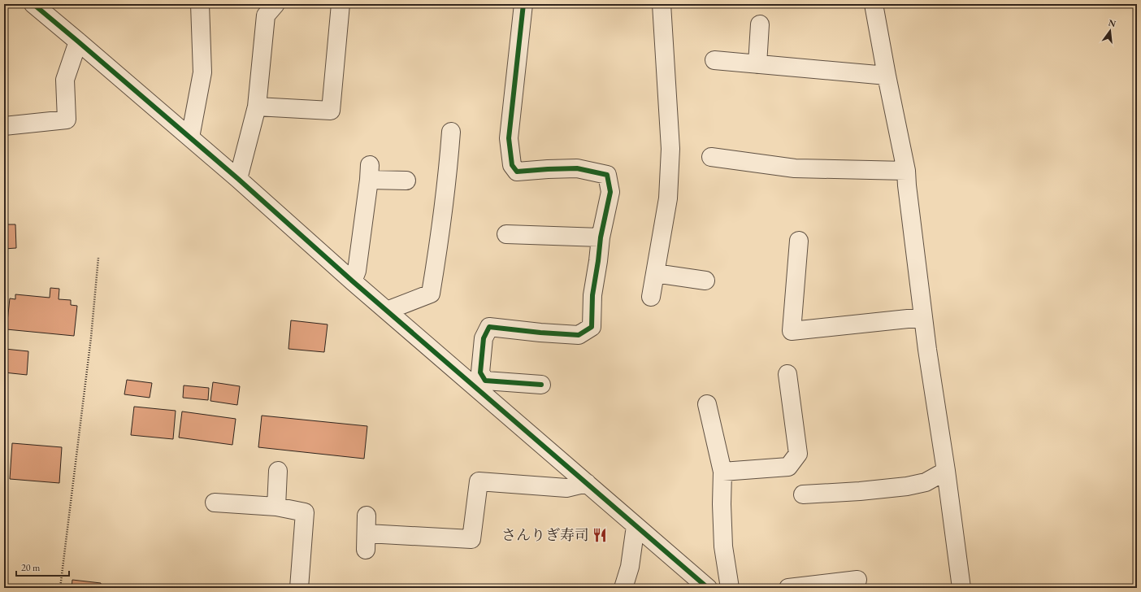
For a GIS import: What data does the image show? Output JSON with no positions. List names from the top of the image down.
{
  "places": {
    "restaurant": ["さんりぎ寿司"]
  },
  "scale_bar": "20 m",
  "north": "top"
}
